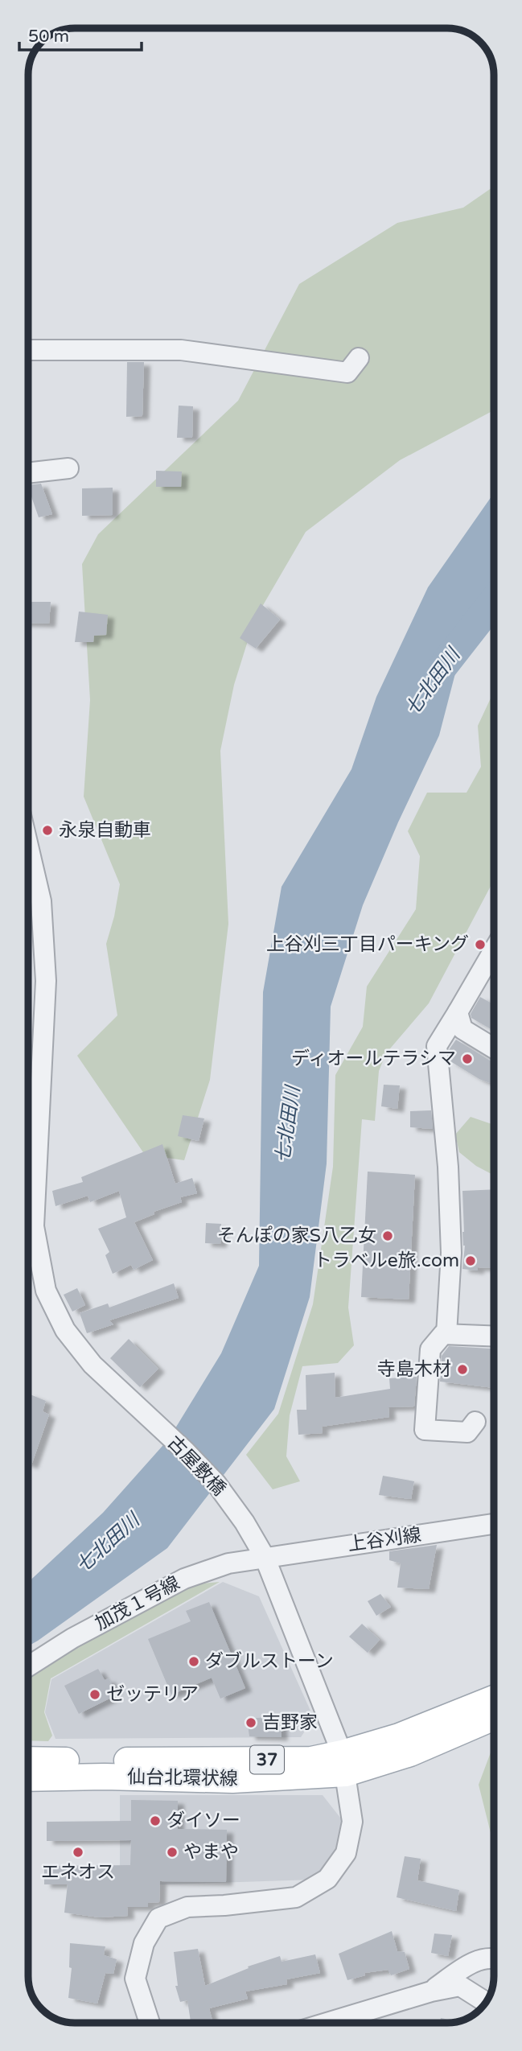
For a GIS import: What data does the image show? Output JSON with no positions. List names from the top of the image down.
{
  "streets": {
    "main road": ["37", "仙台北環状線"],
    "street": ["古屋敷橋", "上谷刈線", "加茂１号線"]
  },
  "crossings": [
    ["古屋敷橋", "上谷刈線"],
    ["古屋敷橋", "加茂１号線"],
    ["古屋敷橋", "仙台北環状線"],
    ["上谷刈線", "加茂１号線"]
  ],
  "water": ["七北田川"],
  "places": [
    "永泉自動車",
    "上谷刈三丁目パーキング",
    "ディオールテラシマ",
    "そんぽの家S八乙女",
    "トラベルe旅.com",
    "寺島木材",
    "ダブルストーン",
    "ゼッテリア",
    "吉野家",
    "ダイソー",
    "エネオス",
    "やまや"
  ],
  "scale_bar": "50 m"
}
